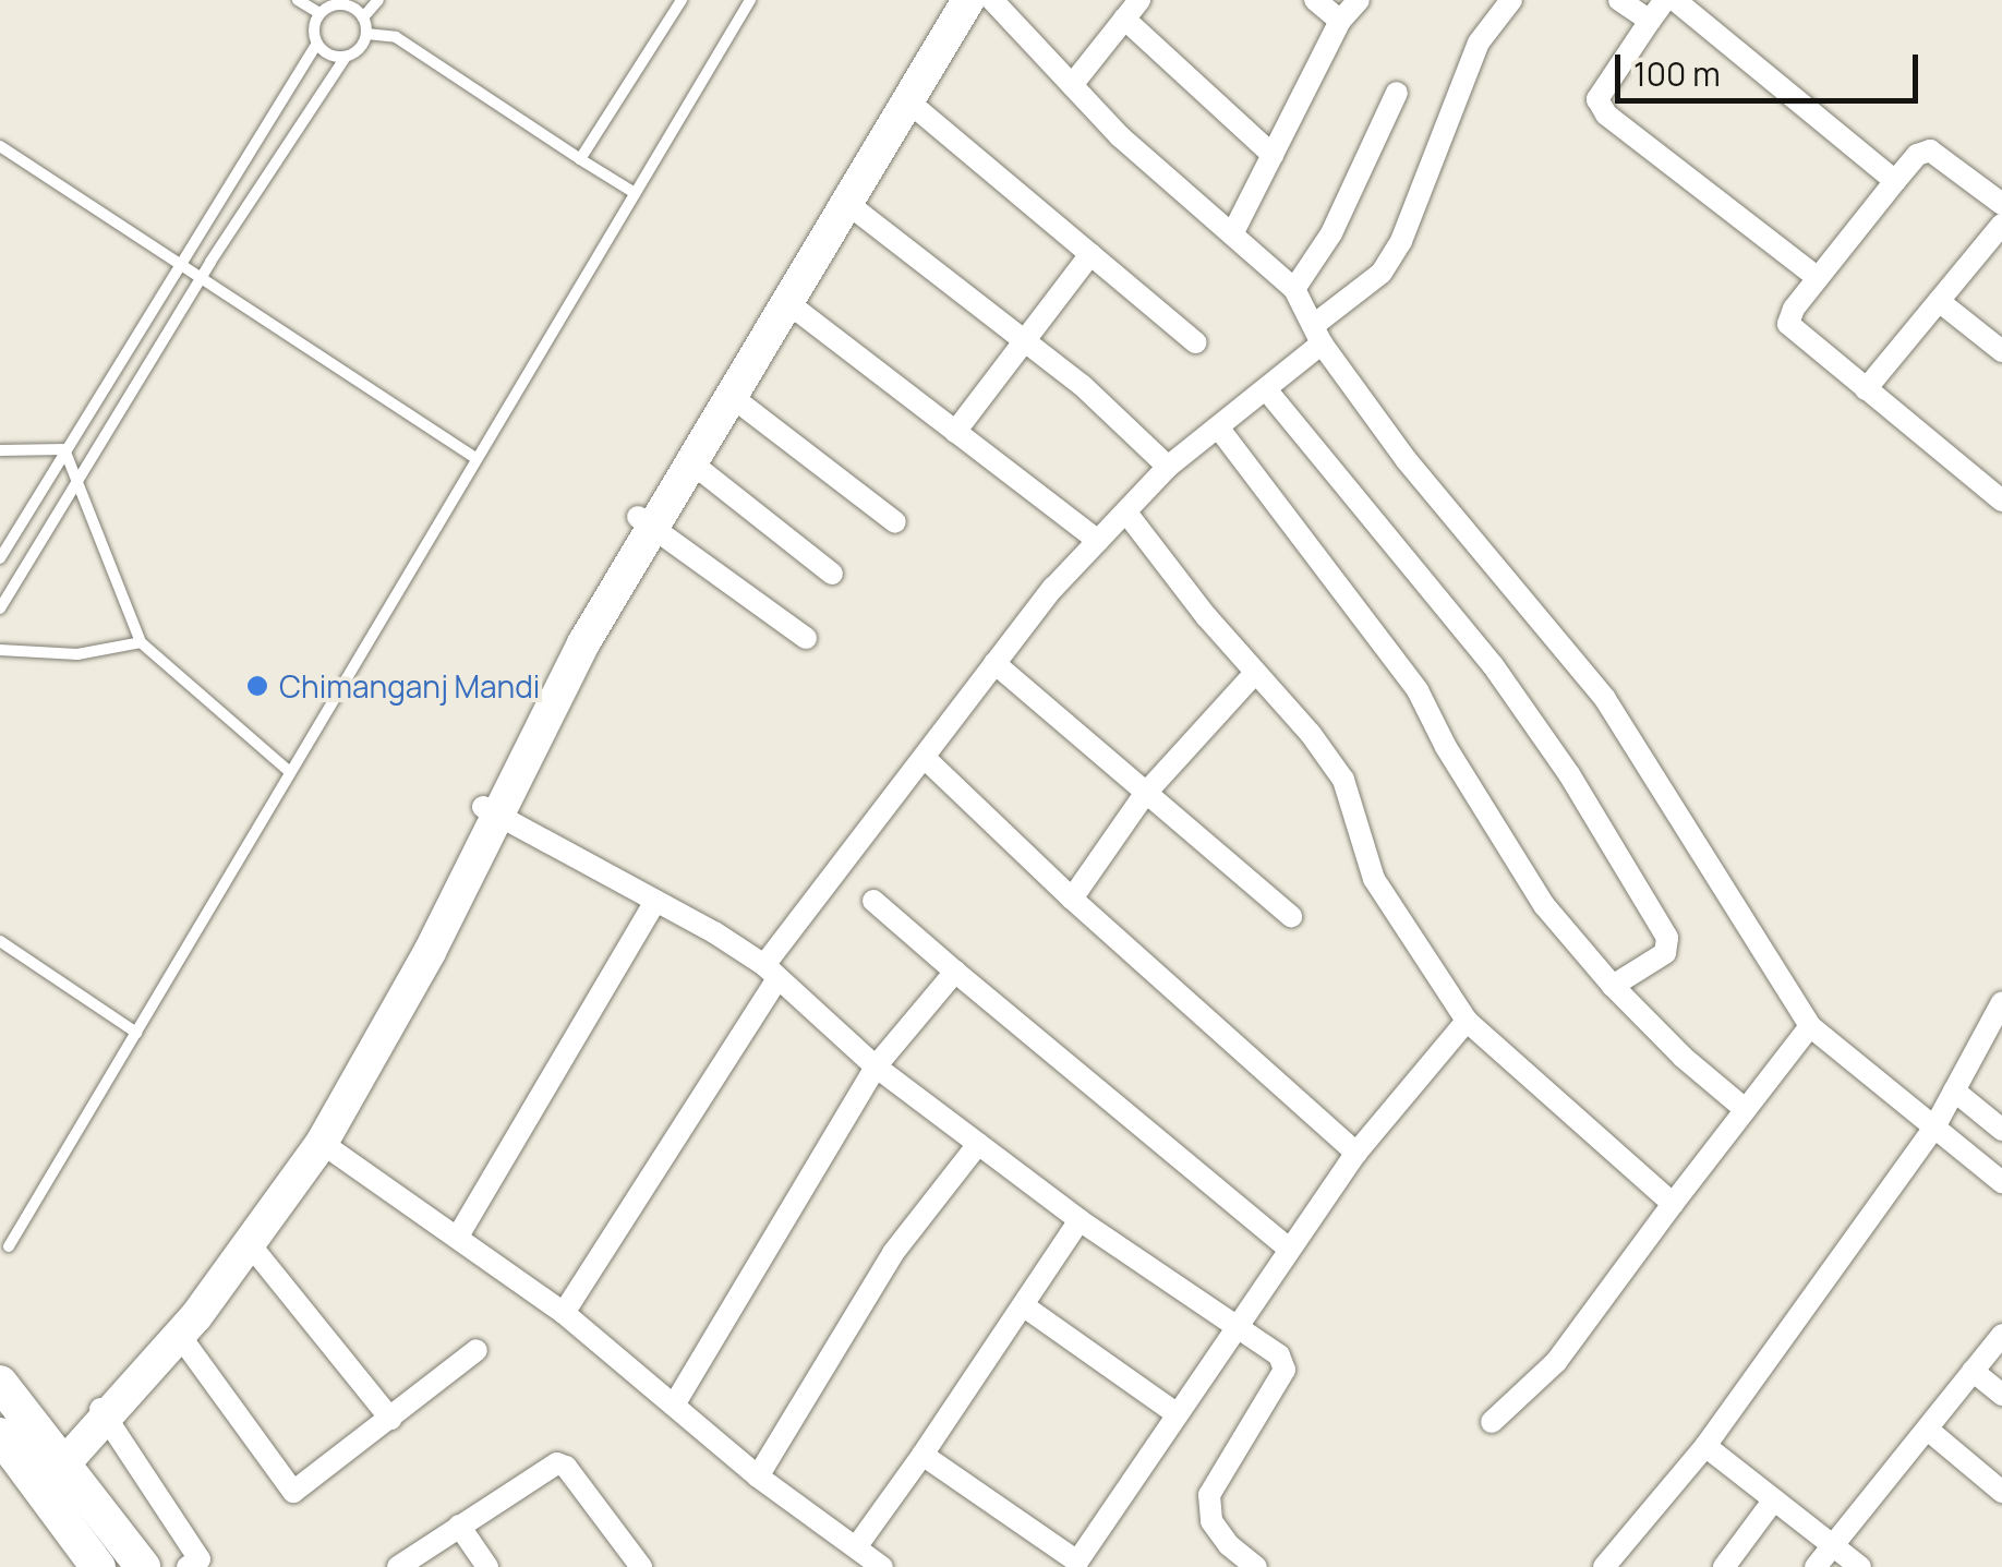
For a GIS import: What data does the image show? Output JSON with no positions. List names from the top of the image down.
{
  "places": ["Chimanganj Mandi"],
  "scale_bar": "100 m"
}
